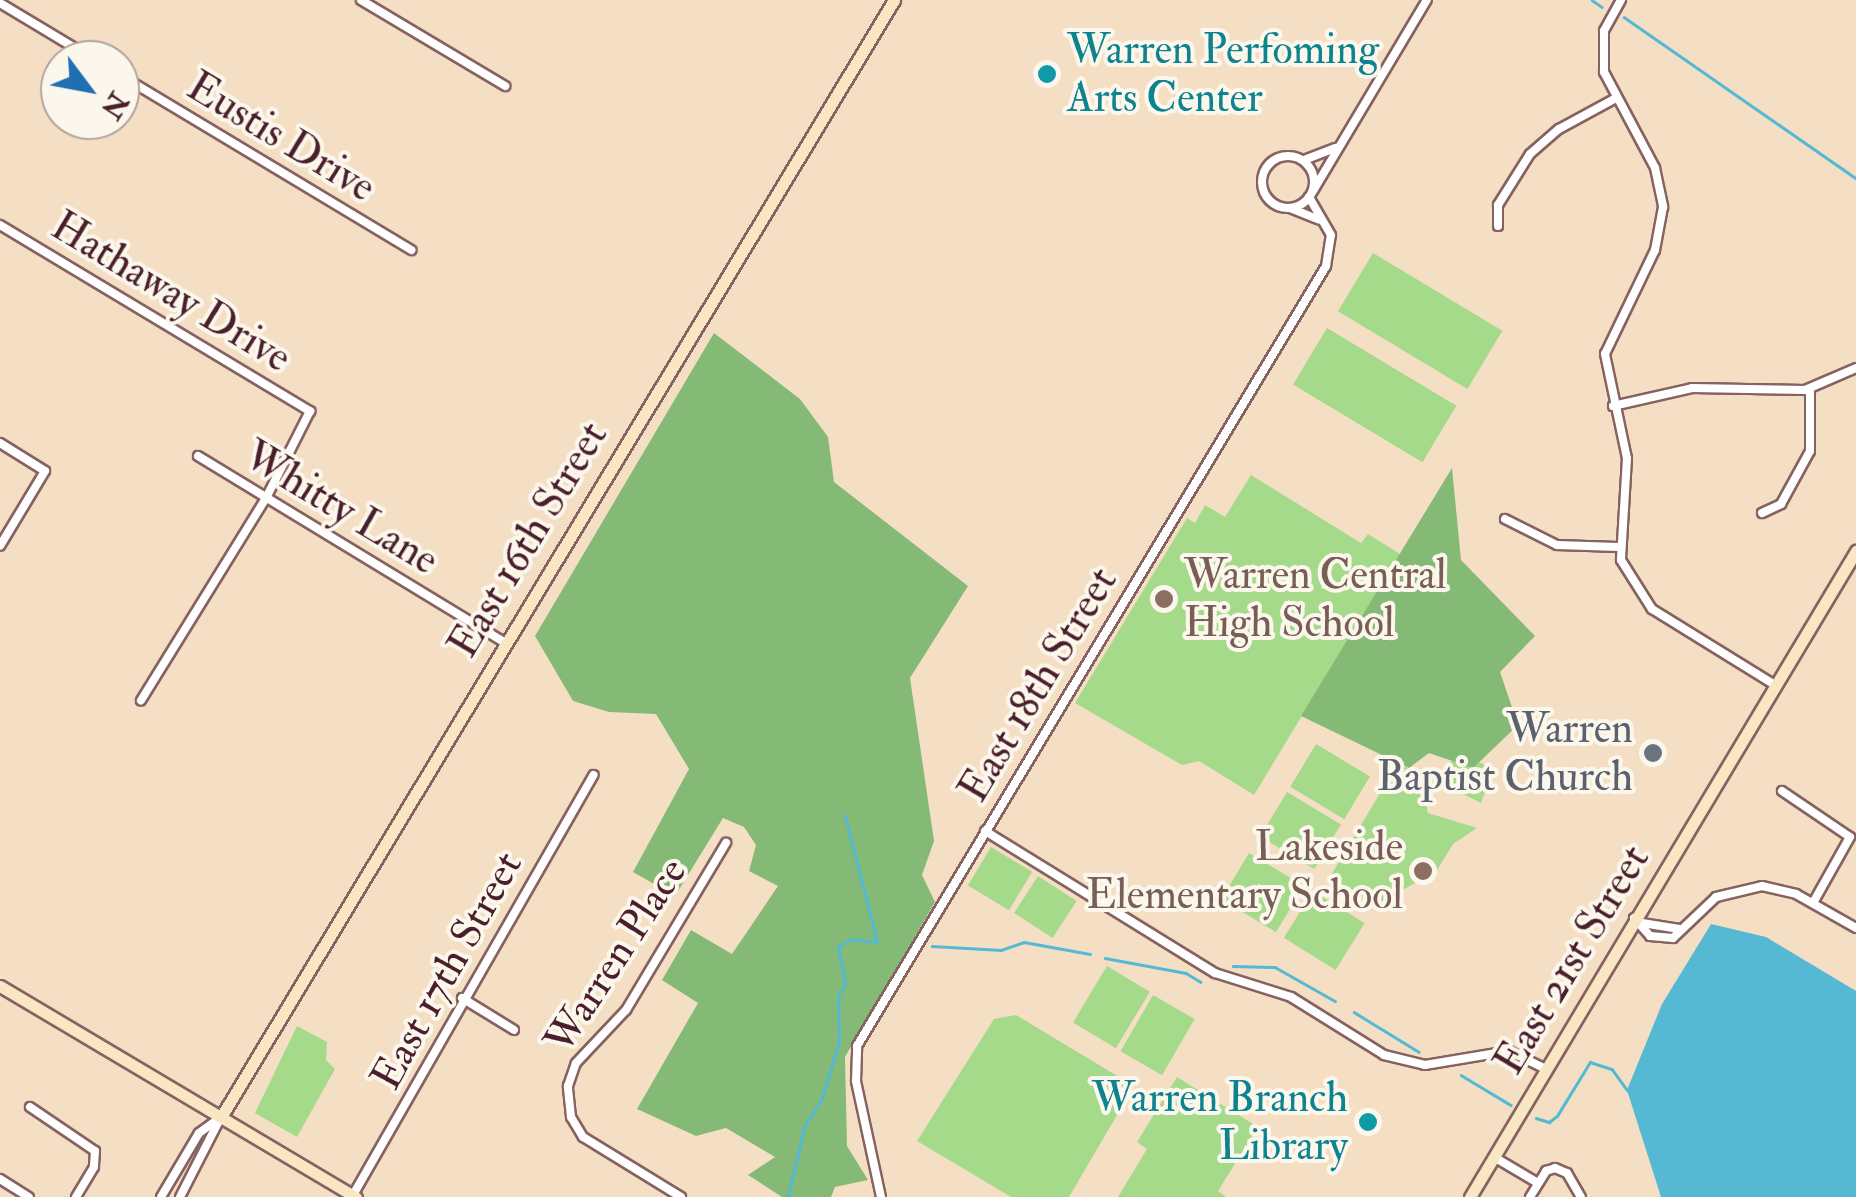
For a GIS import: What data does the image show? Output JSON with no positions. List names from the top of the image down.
{
  "streets": {
    "street": [
      "Eustis Drive",
      "Hathaway Drive",
      "Whitty Lane",
      "East 16th Street",
      "East 18th Street",
      "Warren Place",
      "East 21st Street",
      "East 17th Street"
    ]
  },
  "crossings": [
    ["Hathaway Drive", "Whitty Lane"],
    ["Whitty Lane", "East 16th Street"]
  ],
  "places": [
    "Warren Perfoming Arts Center",
    "Warren Central High School",
    "Warren Baptist Church",
    "Lakeside Elementary School",
    "Warren Branch Library"
  ],
  "north": "bottom right"
}
